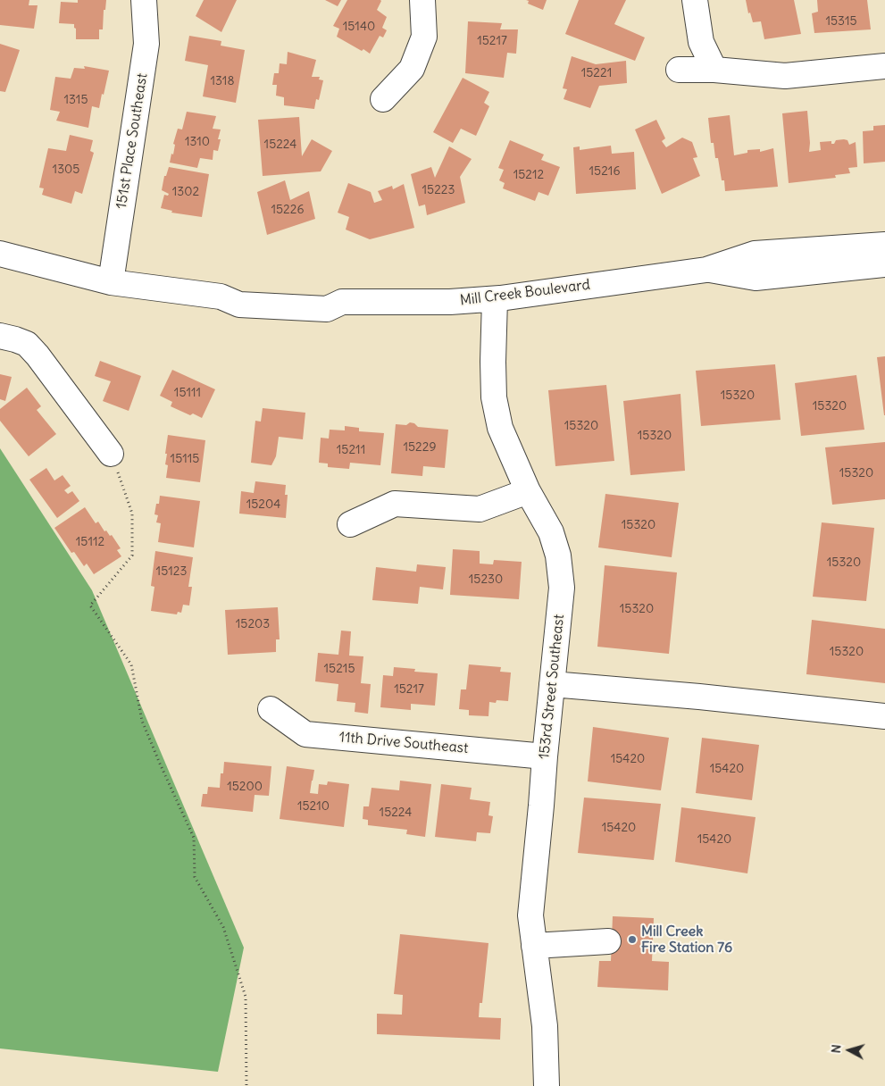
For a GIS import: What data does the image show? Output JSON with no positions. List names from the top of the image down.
{
  "streets": {
    "street": [
      "151st Place Southeast",
      "Mill Creek Boulevard",
      "153rd Street Southeast",
      "11th Drive Southeast"
    ]
  },
  "crossings": [
    ["151st Place Southeast", "Mill Creek Boulevard"],
    ["Mill Creek Boulevard", "153rd Street Southeast"],
    ["153rd Street Southeast", "11th Drive Southeast"]
  ],
  "places": ["Mill Creek Fire Station 76"],
  "house_numbers": [
    "15315",
    "15140",
    "15217",
    "15221",
    "1318",
    "1315",
    "1310",
    "15224",
    "1305",
    "15216",
    "15212",
    "15223",
    "1302",
    "15226",
    "15111",
    "15320",
    "15320",
    "15320",
    "15320",
    "15229",
    "15211",
    "15115",
    "15320",
    "15204",
    "15320",
    "15112",
    "15320",
    "15123",
    "15230",
    "15320",
    "15203",
    "15320",
    "15215",
    "15217",
    "15420",
    "15420",
    "15200",
    "15210",
    "15224",
    "15420",
    "15420"
  ],
  "north": "left"
}
